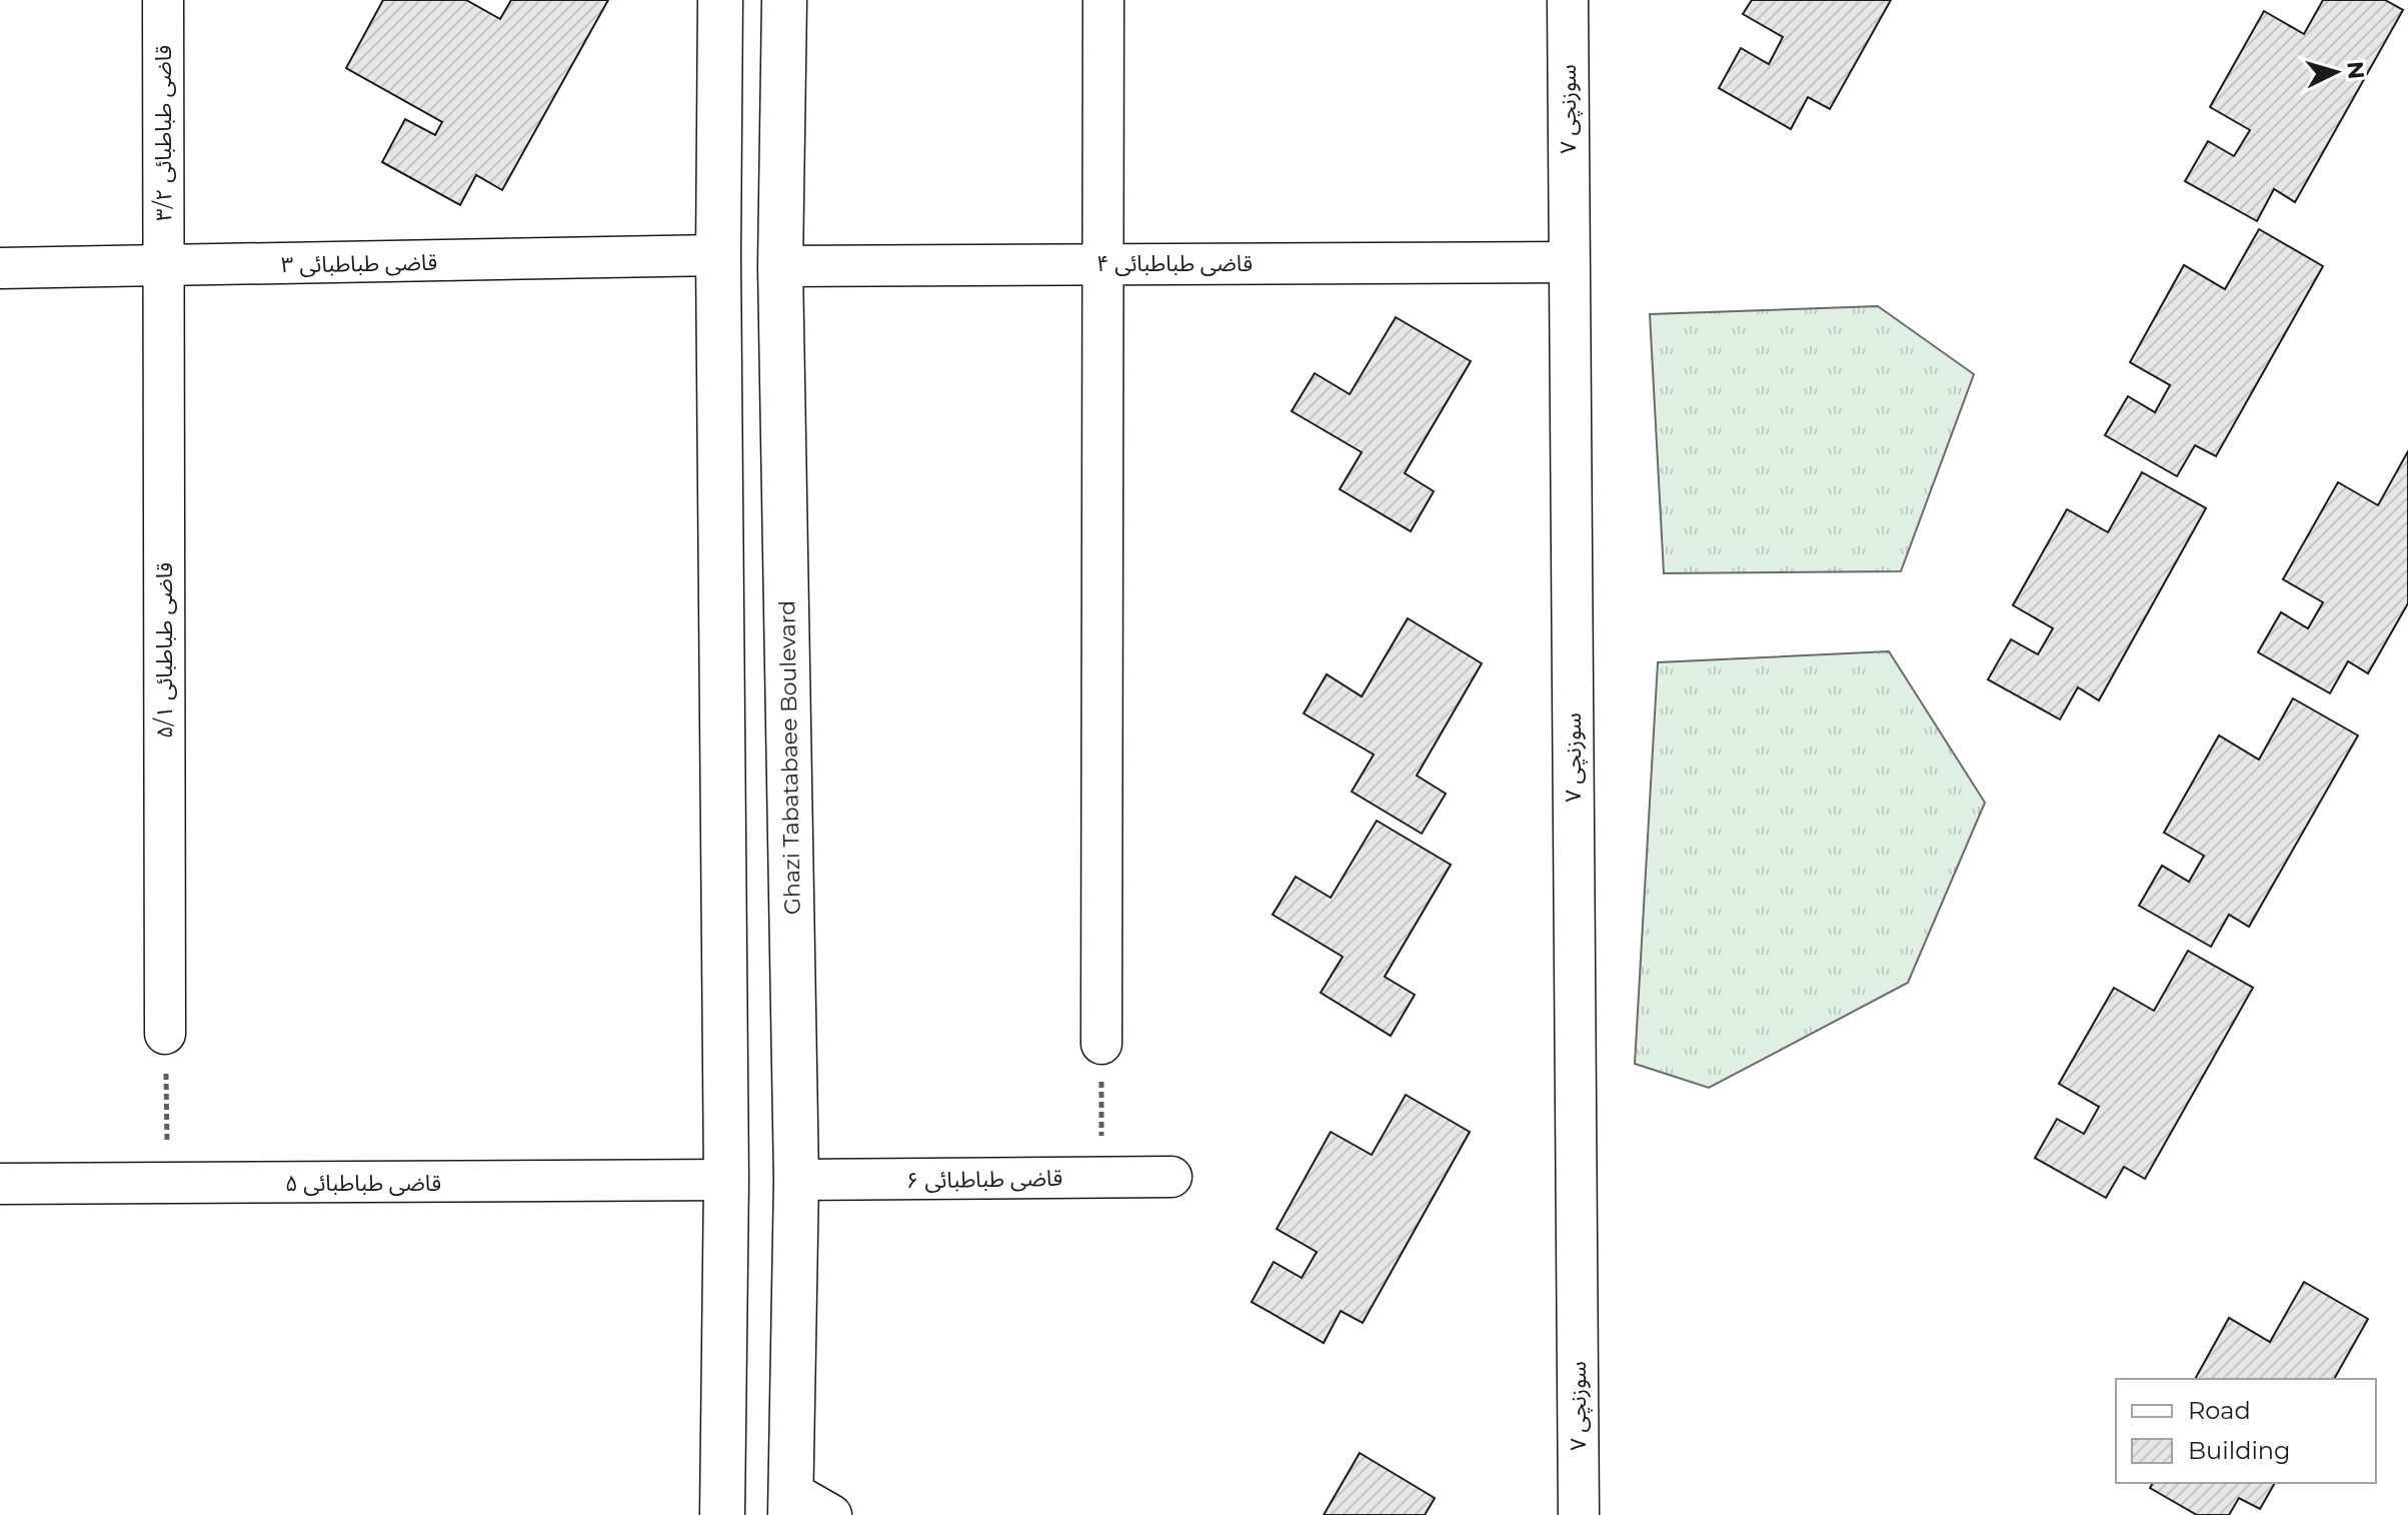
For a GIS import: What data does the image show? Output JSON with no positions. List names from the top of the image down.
{
  "streets": {
    "main road": ["Ghazi Tabatabaee Boulevard"],
    "street": [
      "سوزنچی ۷",
      "قاضی طباطبائی ۳/۲",
      "قاضی طباطبائی ۳",
      "قاضی طباطبائی ۴",
      "قاضی طباطبائی ۵/۱",
      "قاضی طباطبائی ۶",
      "قاضی طباطبائی ۵"
    ]
  },
  "crossings": [
    ["سوزنچی ۷", "قاضی طباطبائی ۴"],
    ["قاضی طباطبائی ۳/۲", "قاضی طباطبائی ۳"],
    ["قاضی طباطبائی ۳/۲", "قاضی طباطبائی ۵/۱"],
    ["قاضی طباطبائی ۳", "قاضی طباطبائی ۵/۱"],
    ["قاضی طباطبائی ۴", "Ghazi Tabatabaee Boulevard"],
    ["Ghazi Tabatabaee Boulevard", "قاضی طباطبائی ۶"]
  ],
  "legend": ["Road", "Building"],
  "north": "right"
}
